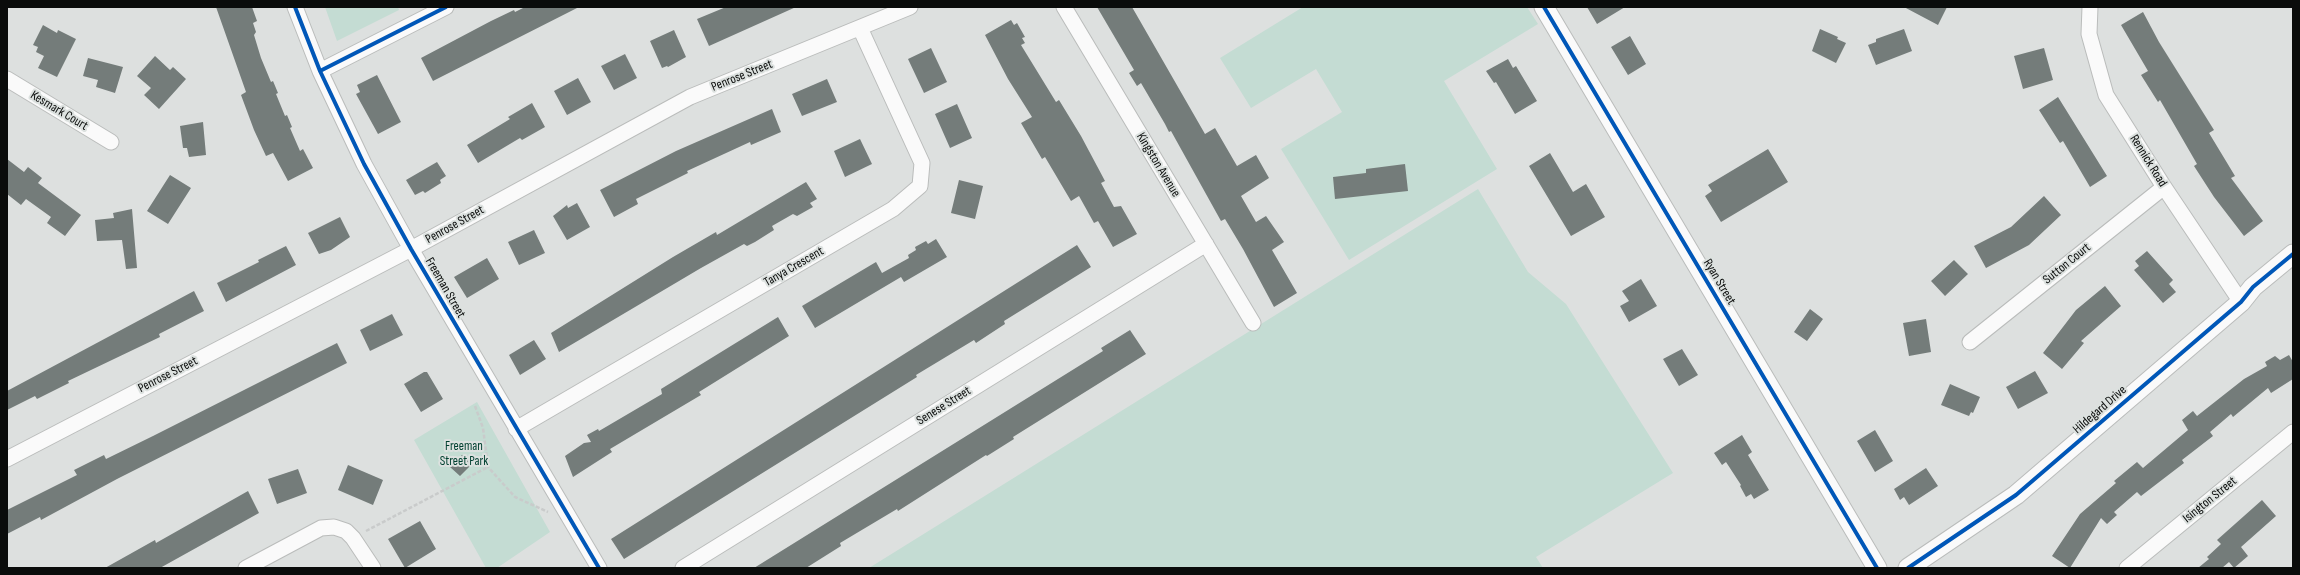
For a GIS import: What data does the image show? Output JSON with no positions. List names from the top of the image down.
{
  "streets": {
    "street": [
      "Penrose Street",
      "Kesmark Court",
      "Rennick Road",
      "Kingston Avenue",
      "Sutton Court",
      "Tanya Crescent",
      "Ryan Street",
      "Freeman Street",
      "Senese Street",
      "Hildegard Drive",
      "Isington Street"
    ]
  },
  "crossings": [
    ["Penrose Street", "Tanya Crescent"],
    ["Penrose Street", "Freeman Street"],
    ["Rennick Road", "Sutton Court"],
    ["Rennick Road", "Hildegard Drive"],
    ["Kingston Avenue", "Senese Street"],
    ["Tanya Crescent", "Freeman Street"]
  ],
  "parks": ["Freeman Street Park"]
}
